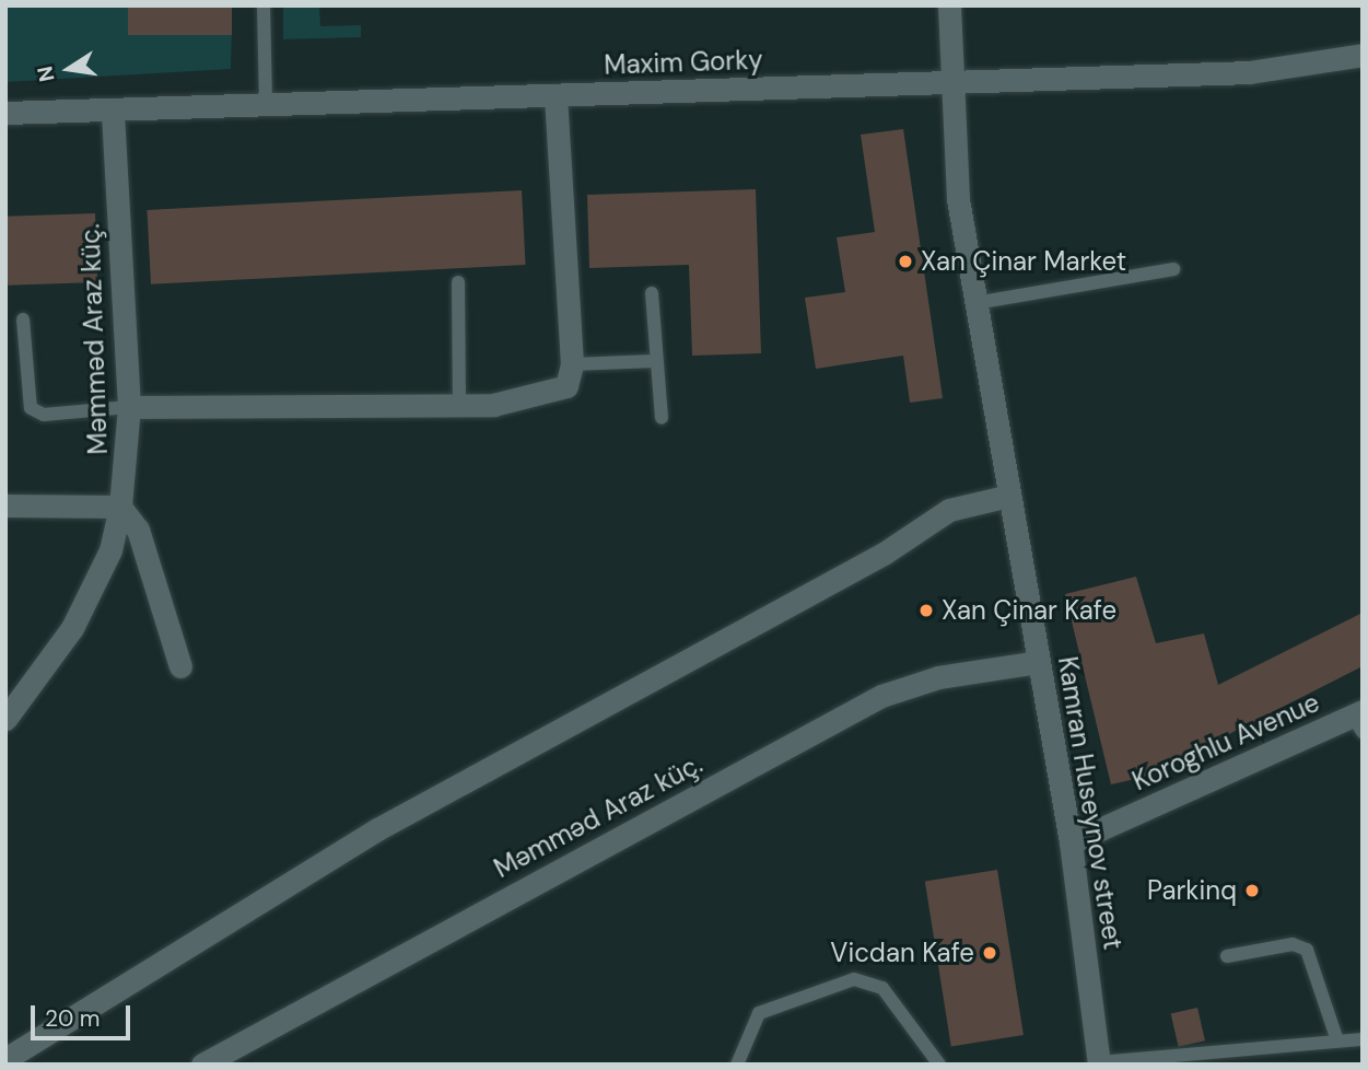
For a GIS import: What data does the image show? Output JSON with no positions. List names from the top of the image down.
{
  "streets": {
    "street": [
      "Maxim Gorky",
      "Məmməd Araz küç.",
      "Koroghlu Avenue",
      "Kamran Huseynov street"
    ]
  },
  "crossings": [
    ["Maxim Gorky", "Məmməd Araz küç."],
    ["Maxim Gorky", "Kamran Huseynov street"],
    ["Məmməd Araz küç.", "Kamran Huseynov street"],
    ["Koroghlu Avenue", "Kamran Huseynov street"]
  ],
  "places": [
    "Xan Çinar Market",
    "Xan Çinar Kafe",
    "Parkinq",
    "Vicdan Kafe"
  ],
  "scale_bar": "20 m",
  "north": "left"
}
